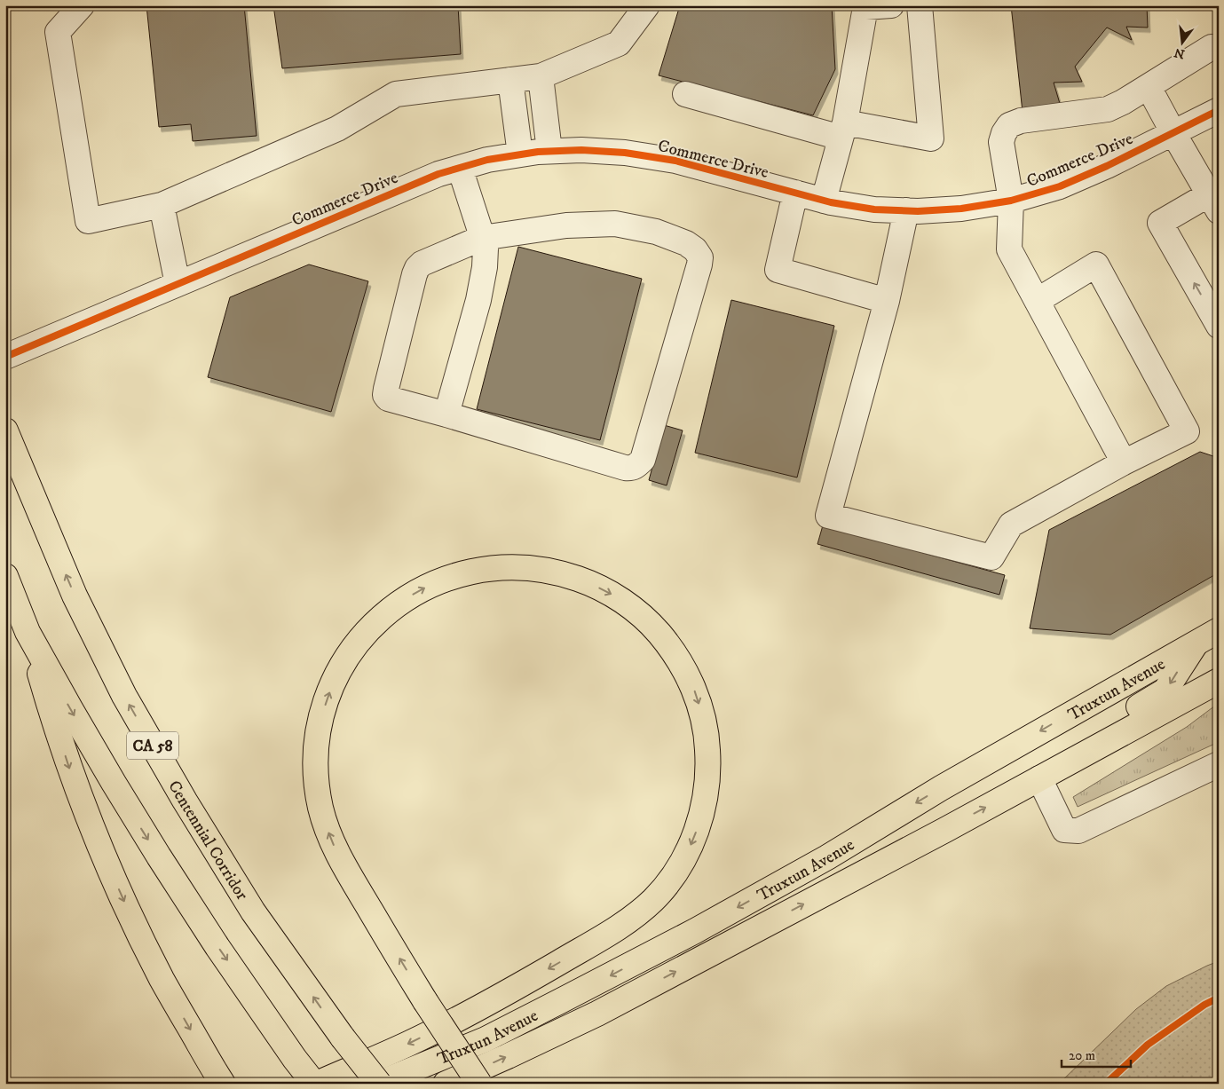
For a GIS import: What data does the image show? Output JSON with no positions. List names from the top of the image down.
{
  "streets": {
    "main road": ["Truxtun Avenue", "CA 58", "Centennial Corridor"],
    "street": ["Commerce Drive"]
  },
  "crossings": [
    ["Truxtun Avenue", "Centennial Corridor"]
  ],
  "scale_bar": "20 m",
  "north": "bottom"
}
